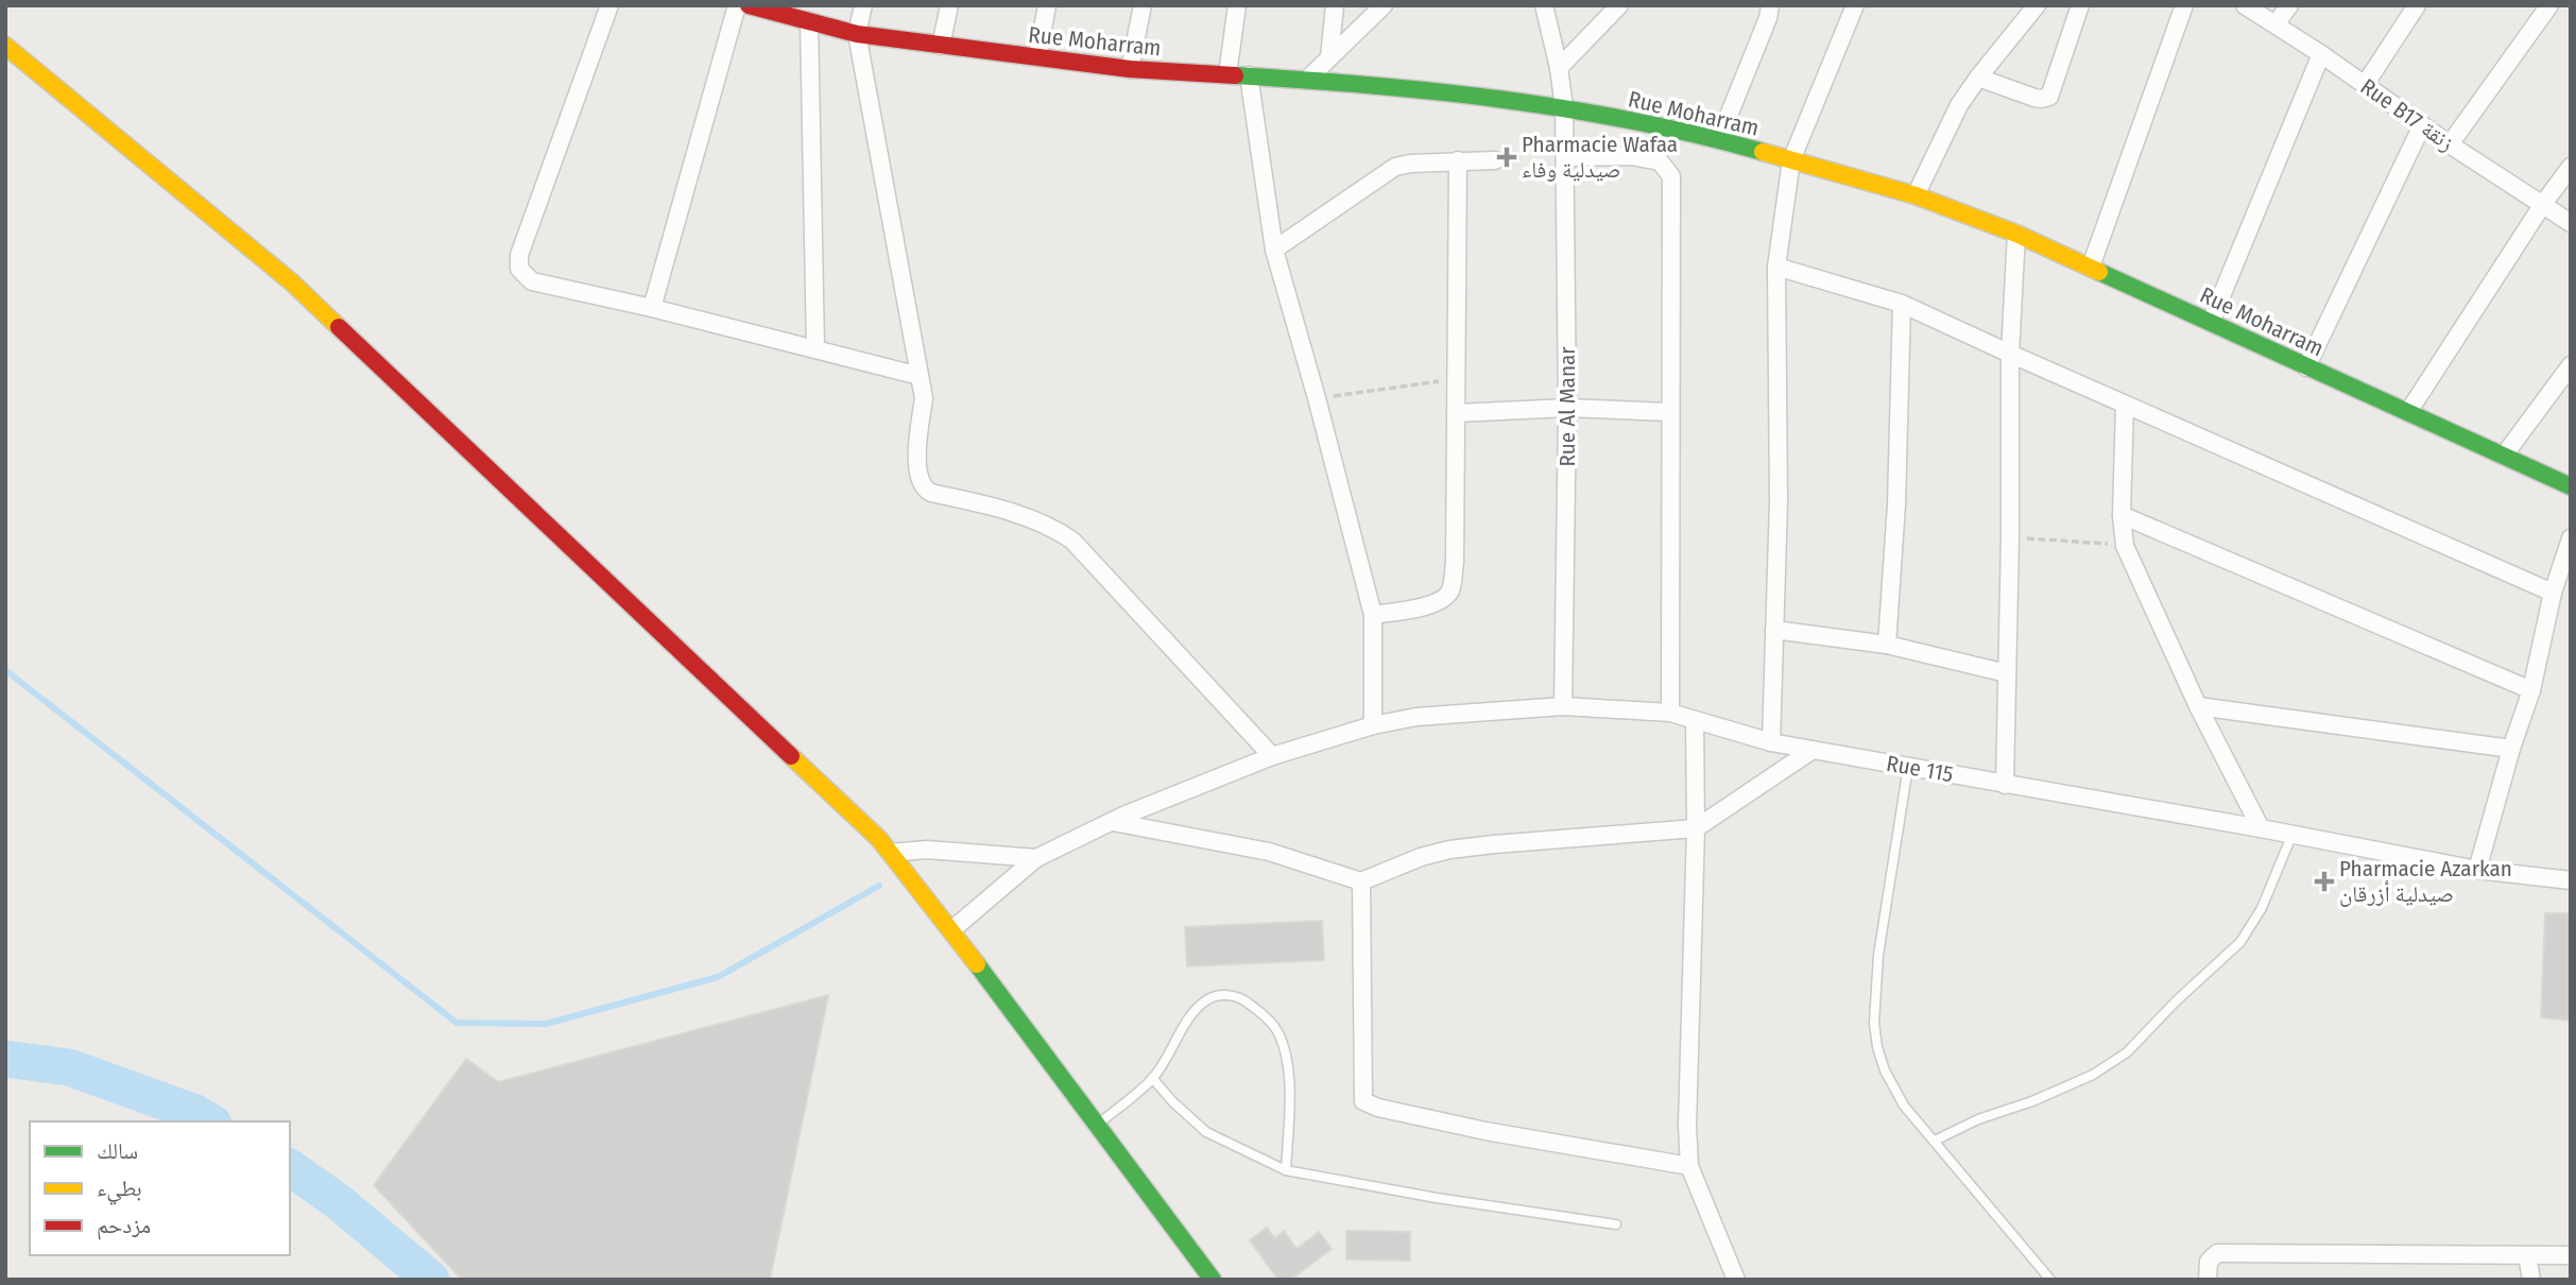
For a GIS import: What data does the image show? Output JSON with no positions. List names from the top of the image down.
{
  "streets": {
    "street": [
      "Rue Moharram",
      "Rue B17 زنقة",
      "Rue Al Manar",
      "Rue 115"
    ]
  },
  "crossings": [
    ["Rue Moharram", "Rue Al Manar"],
    ["Rue Al Manar", "Rue 115"]
  ],
  "places": {
    "health": ["Pharmacie Wafaa صيدلية وفاء", "Pharmacie Azarkan صيدلية أزرقان"]
  },
  "legend": ["سالك", "بطيء", "مزدحم"]
}
